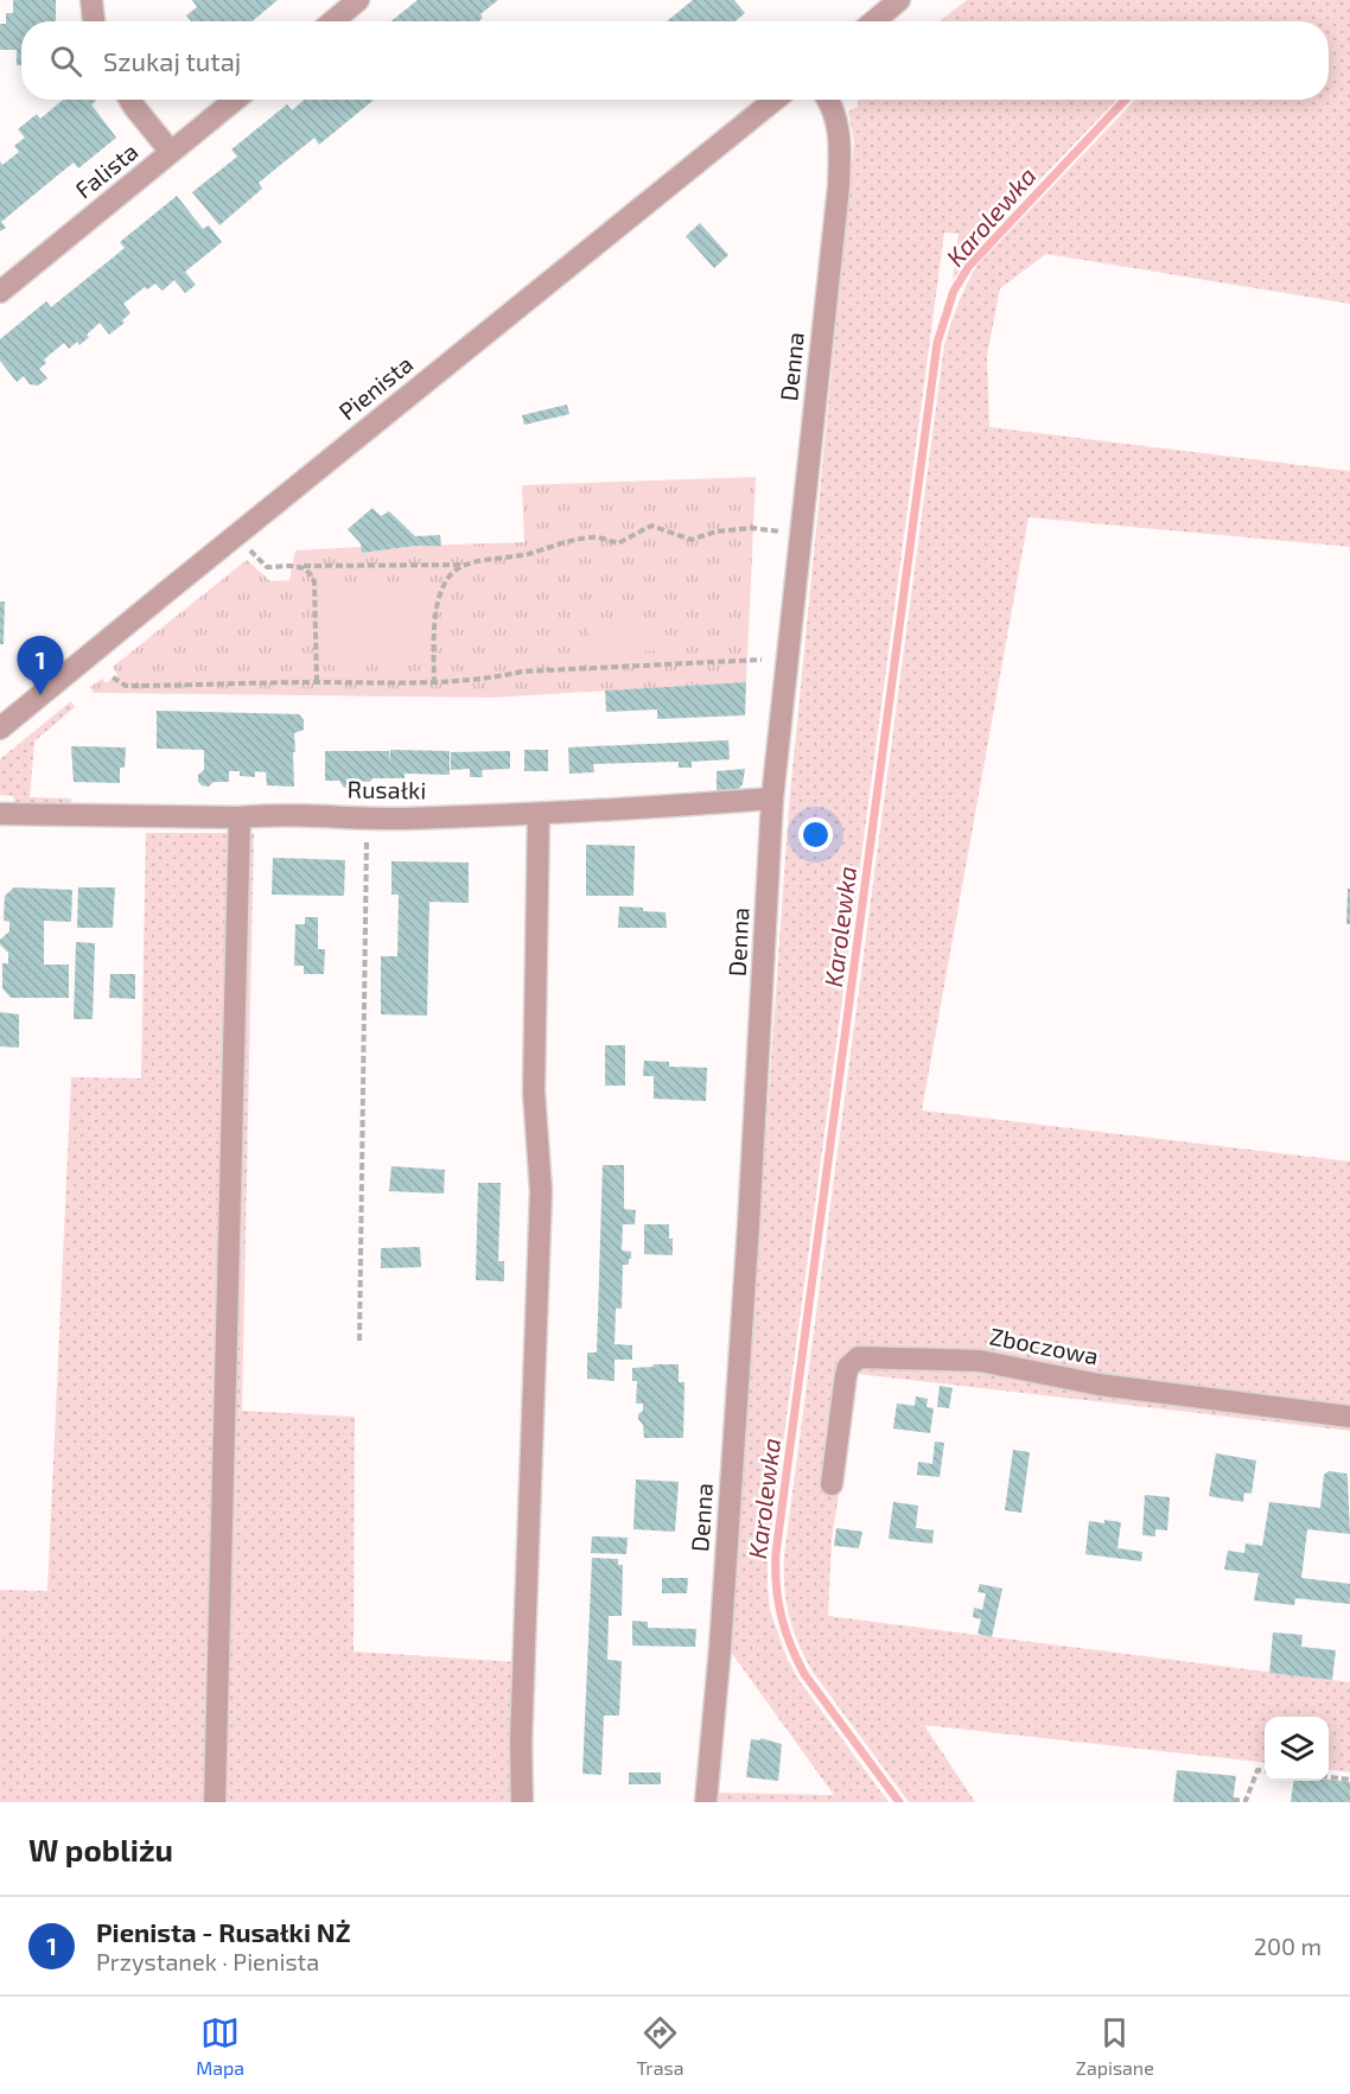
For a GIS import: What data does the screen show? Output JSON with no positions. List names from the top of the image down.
{
  "streets": {
    "street": [
      "Falista",
      "Denna",
      "Pienista",
      "Rusałki",
      "Zboczowa"
    ]
  },
  "crossings": [
    ["Denna", "Rusałki"]
  ],
  "water": ["Karolewka"],
  "page": {
    "search": "Szukaj tutaj",
    "pins": "1",
    "heading": "W pobliżu",
    "list": [
      {
        "mark": "1",
        "name": "Pienista - Rusałki NŻ",
        "note": "Przystanek · Pienista",
        "value": "200 m"
      }
    ],
    "nav": ["Mapa", "Trasa", "Zapisane"]
  }
}
